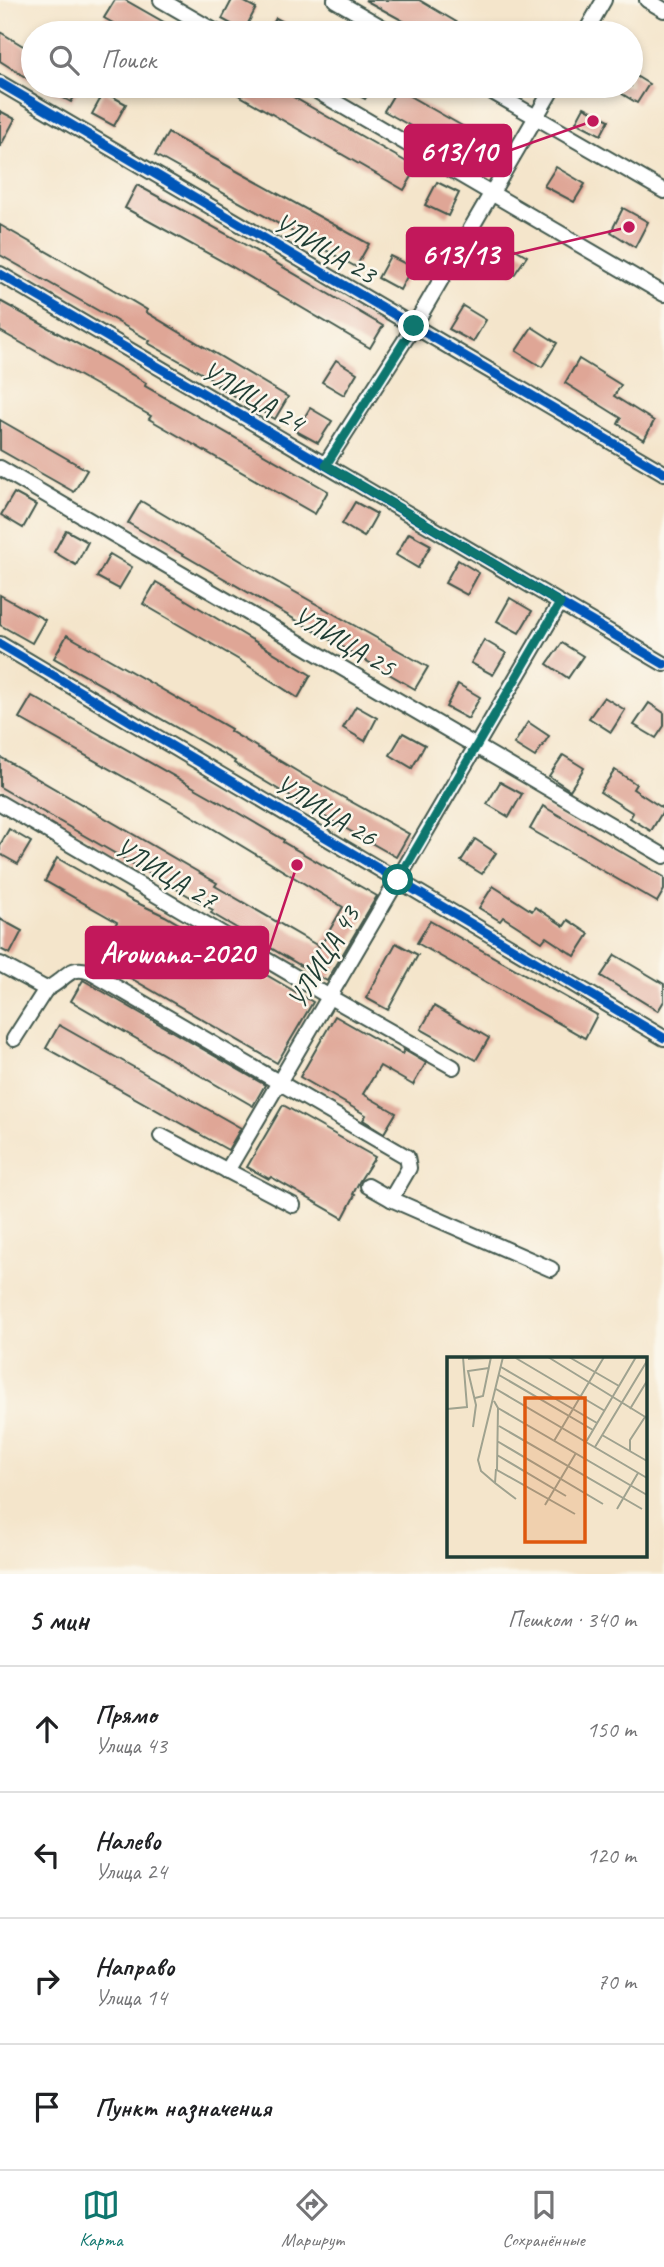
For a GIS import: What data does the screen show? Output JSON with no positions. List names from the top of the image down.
{
  "streets": {
    "street": [
      "УЛИЦА 23",
      "УЛИЦА 24",
      "УЛИЦА 25",
      "УЛИЦА 26",
      "УЛИЦА 27",
      "УЛИЦА 43"
    ]
  },
  "crossings": [
    ["УЛИЦА 24", "УЛИЦА 43"],
    ["УЛИЦА 25", "УЛИЦА 43"],
    ["УЛИЦА 26", "УЛИЦА 43"],
    ["УЛИЦА 27", "УЛИЦА 43"]
  ],
  "places": ["613/10", "613/13", "Arowana-2020"],
  "page": {
    "search": "Поиск",
    "heading": ["5 мин", "Пешком · 340 m"],
    "list": [
      ["Прямо", "Улица 43", "150 m"],
      ["Налево", "Улица 24", "120 m"],
      ["Направо", "Улица 14", "70 m"],
      "Пункт назначения"
    ],
    "nav": ["Карта", "Маршрут", "Сохранённые"]
  }
}
